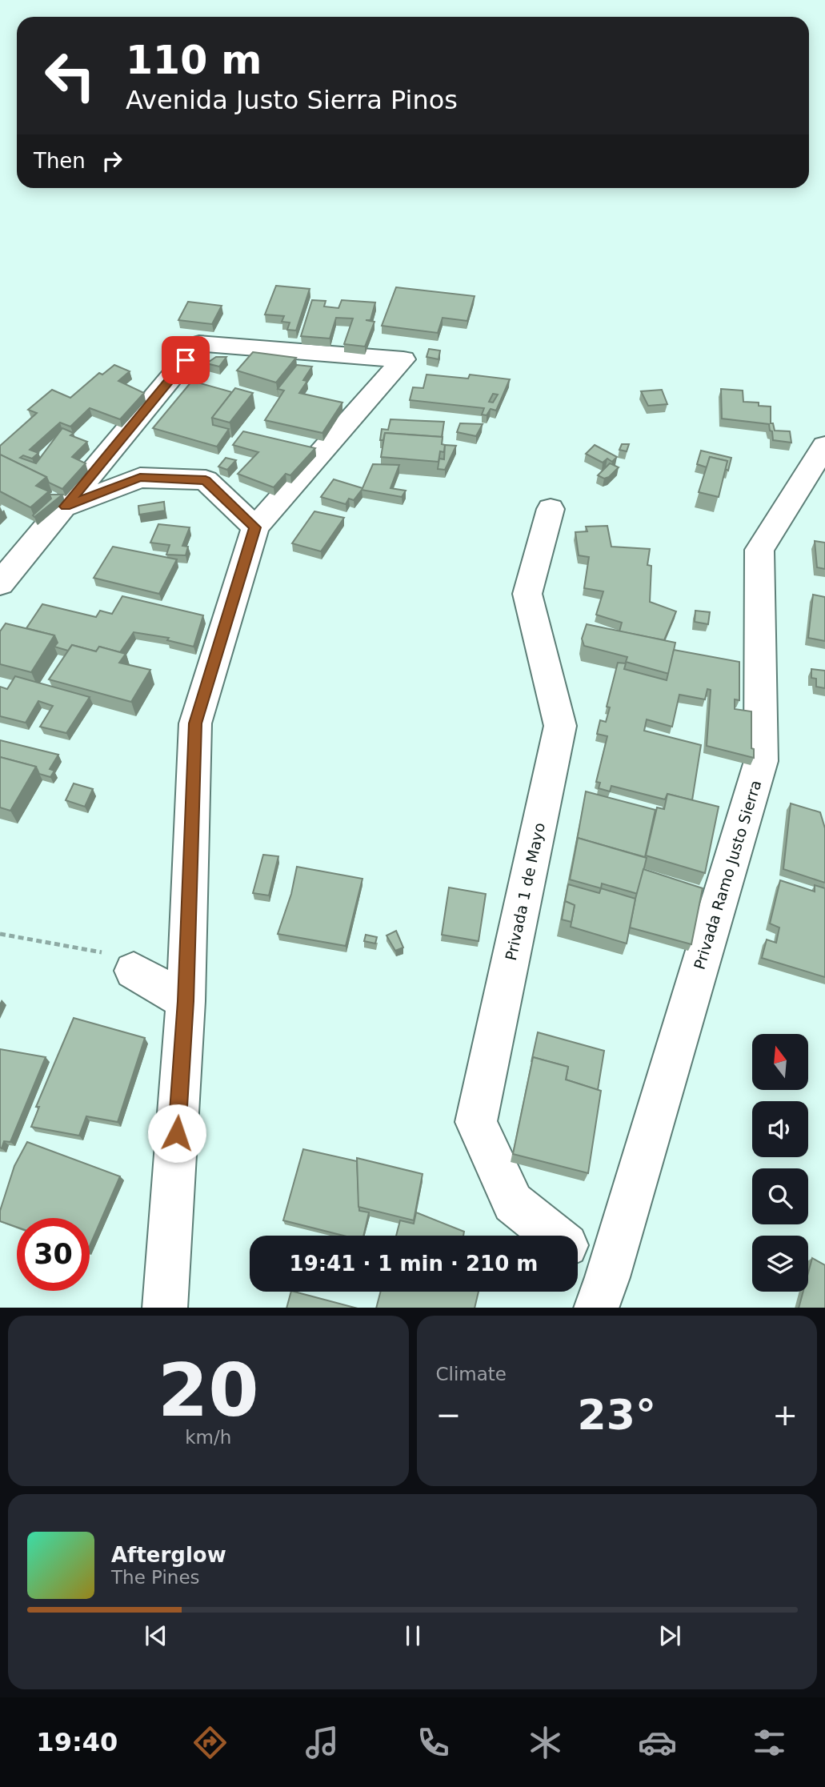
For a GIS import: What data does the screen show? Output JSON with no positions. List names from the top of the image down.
{
  "streets": {
    "street": ["Privada Ramo Justo Sierra", "Privada 1 de Mayo"]
  },
  "crossings": [
    ["Privada Ramo Justo Sierra", "Privada 1 de Mayo"]
  ],
  "north": "top",
  "page": {
    "turn": ["110 m", "Avenida Justo Sierra Pinos"],
    "then": "Then",
    "limit": "30",
    "trip": "19:41 · 1 min · 210 m",
    "tile": [
      ["20", "km/h"],
      "Climate"
    ],
    "heat": ["−", "23°", "+"],
    "song": ["Afterglow", "The Pines"],
    "tabs": "19:40"
  }
}
